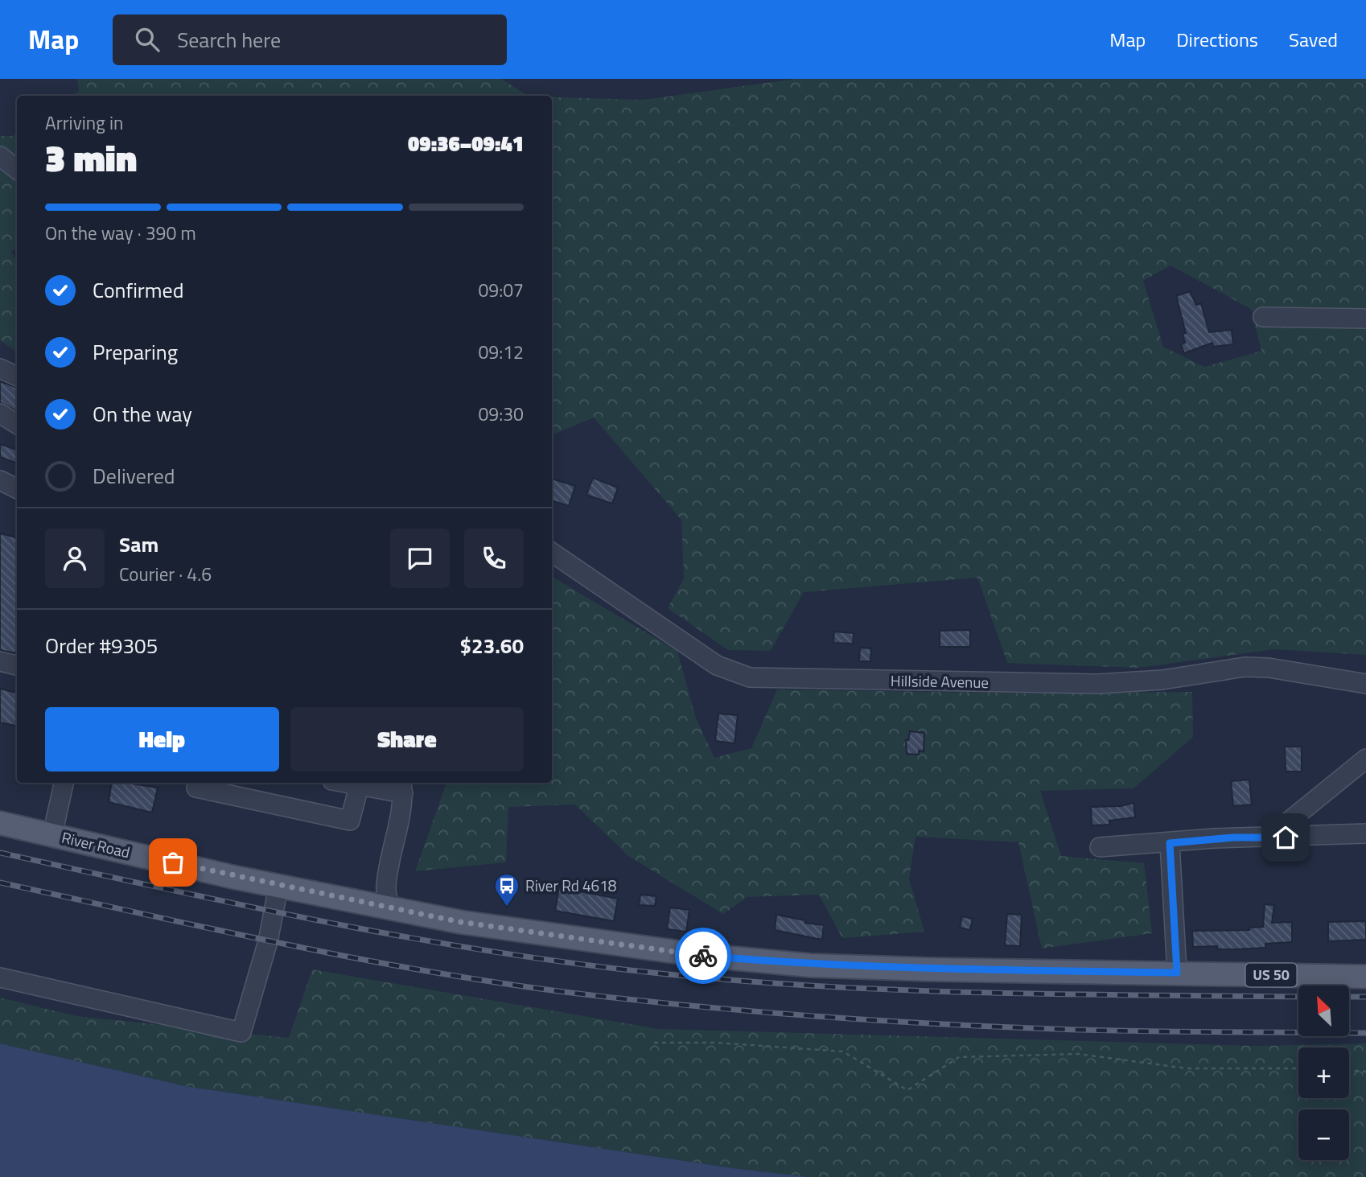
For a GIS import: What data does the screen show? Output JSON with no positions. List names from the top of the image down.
{
  "streets": {
    "main road": ["River Road", "US 50"],
    "street": ["Hillside Avenue"]
  },
  "places": {
    "bus stop": ["River Rd 4618"]
  },
  "north": "top left",
  "page": {
    "header": "Map",
    "search": "Search here",
    "nav": ["Map", "Directions", "Saved"],
    "heading": ["3 min", "Arriving in", "09:36–09:41"],
    "panel": [
      "Sam",
      "Courier · 4.6",
      "Order #9305",
      "$23.60"
    ],
    "bar": "On the way · 390 m",
    "list": [
      ["Confirmed", "09:07"],
      ["Preparing", "09:12"],
      ["On the way", "09:30"],
      "Delivered"
    ],
    "buttons": ["Help", "Share"],
    "map_buttons": ["+", "−"]
  }
}
